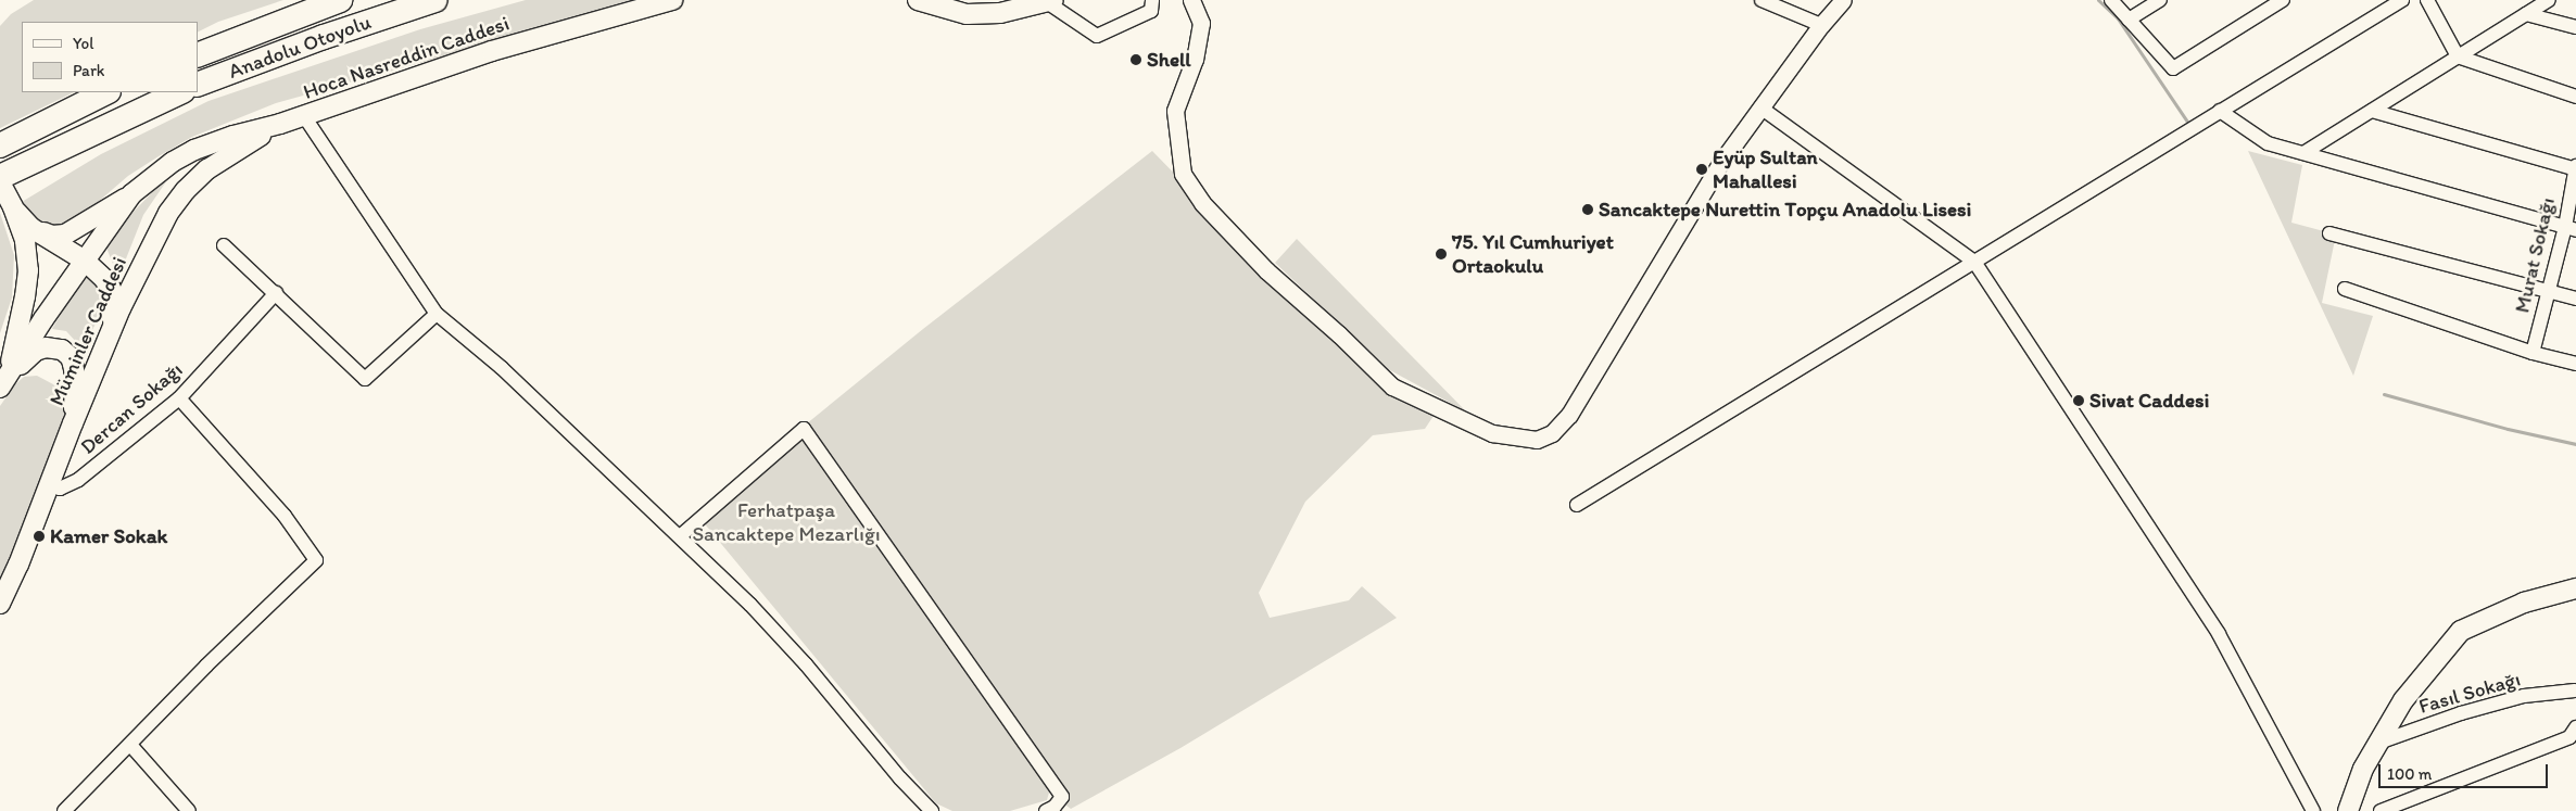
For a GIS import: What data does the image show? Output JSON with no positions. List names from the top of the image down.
{
  "streets": {
    "highway": ["Anadolu Otoyolu"],
    "main road": ["Hoca Nasreddin Caddesi", "Müminler Caddesi"],
    "street": ["Murat Sokağı", "Dercan Sokağı", "Fasıl Sokağı"]
  },
  "crossings": [
    ["Hoca Nasreddin Caddesi", "Müminler Caddesi"],
    ["Müminler Caddesi", "Dercan Sokağı"]
  ],
  "parks": ["Ferhatpaşa Sancaktepe Mezarlığı"],
  "places": [
    "Shell",
    "Eyüp Sultan Mahallesi",
    "Sancaktepe Nurettin Topçu Anadolu Lisesi",
    "75. Yıl Cumhuriyet Ortaokulu",
    "Sivat Caddesi",
    "Kamer Sokak"
  ],
  "legend": ["Yol", "Park"],
  "scale_bar": "100 m"
}
